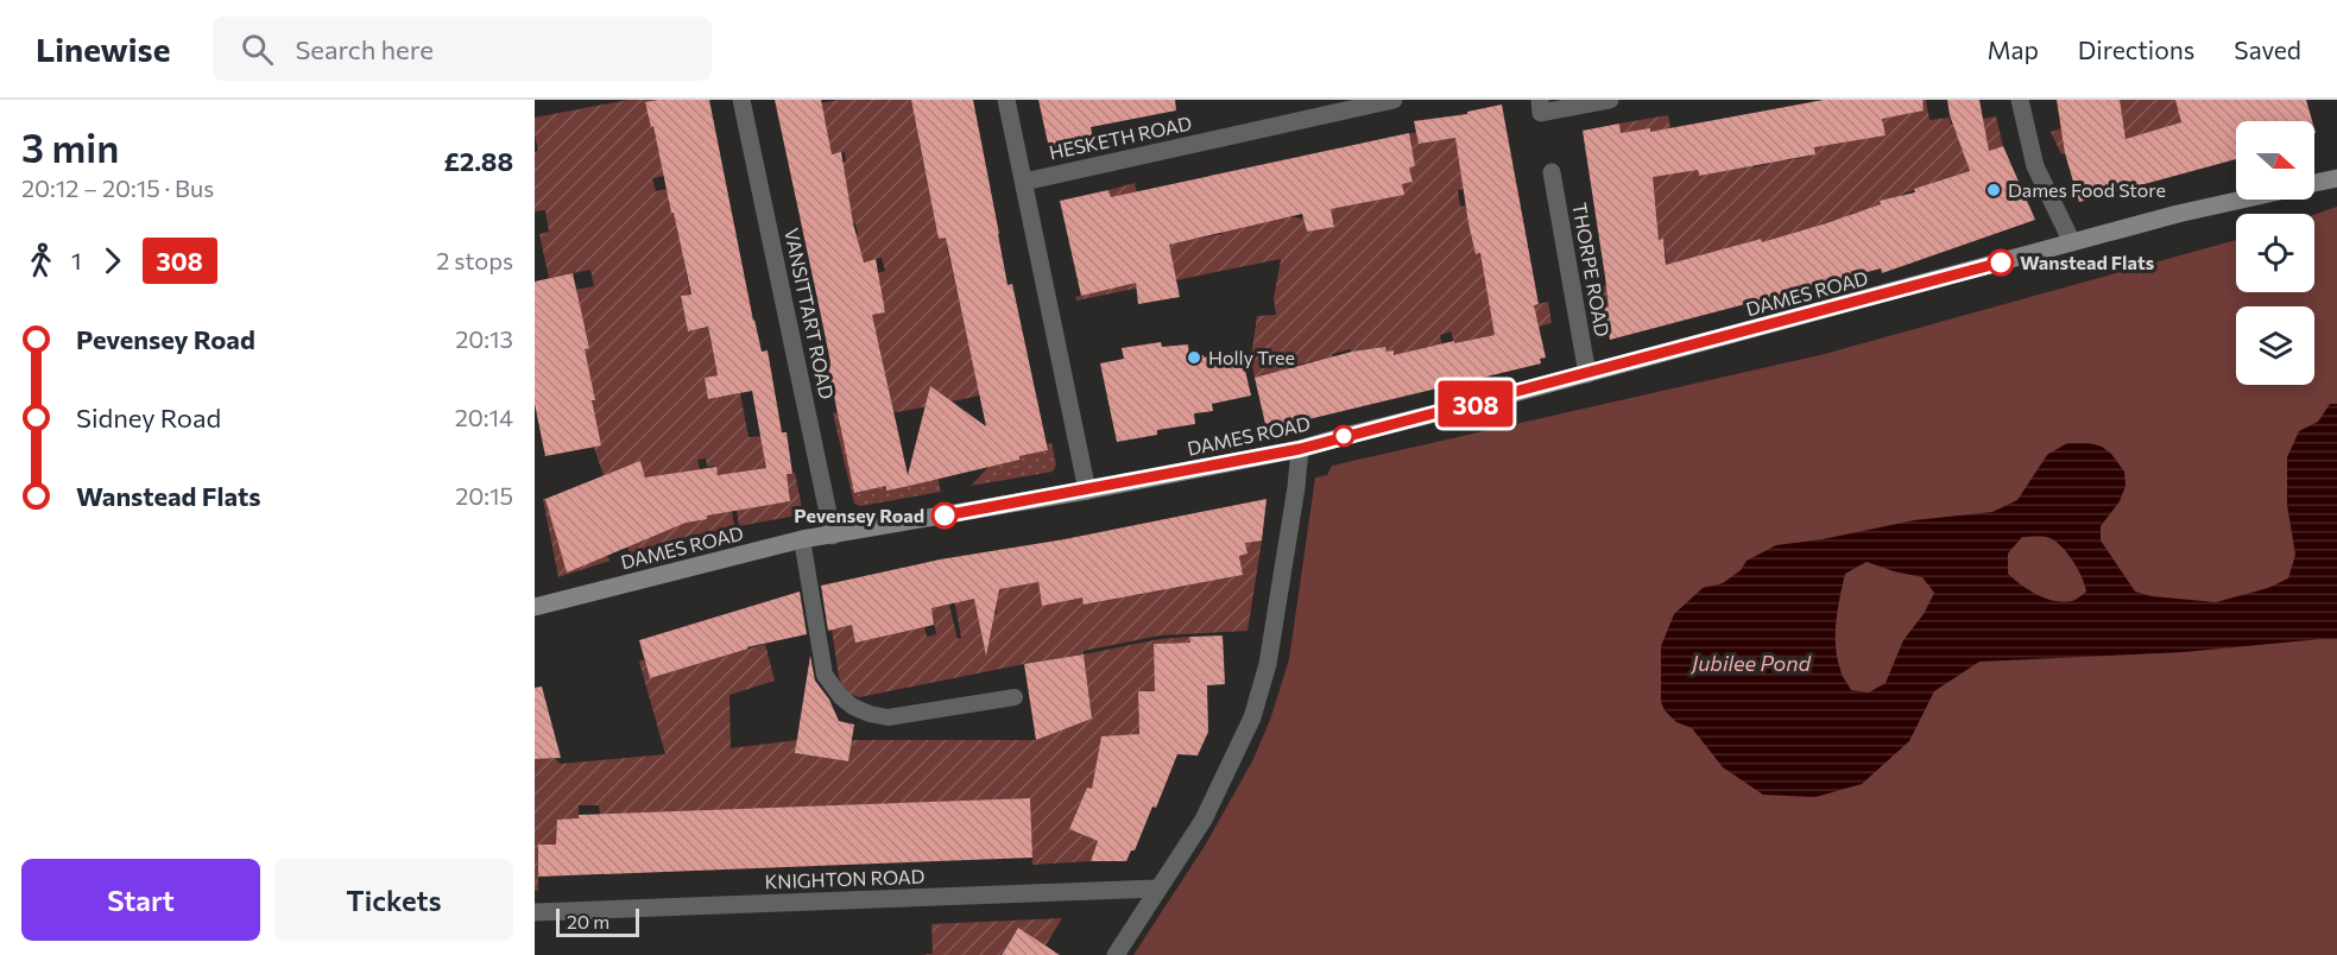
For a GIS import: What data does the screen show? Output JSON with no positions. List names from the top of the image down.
{
  "streets": {
    "main road": ["DAMES ROAD"],
    "street": [
      "HESKETH ROAD",
      "THORPE ROAD",
      "VANSITTART ROAD",
      "KNIGHTON ROAD"
    ]
  },
  "crossings": [
    ["THORPE ROAD", "DAMES ROAD"],
    ["DAMES ROAD", "VANSITTART ROAD"]
  ],
  "water": ["Jubilee Pond"],
  "places": [
    "Dames Food Store",
    "Wanstead Flats",
    "Holly Tree",
    "Pevensey Road"
  ],
  "lines": ["bus line 308"],
  "scale_bar": "20 m",
  "north": "right",
  "page": {
    "header": "Linewise",
    "search": "Search here",
    "nav": ["Map", "Directions", "Saved"],
    "heading": ["3 min", "20:12 – 20:15 · Bus", "£2.88"],
    "on_map": "308",
    "legs": ["1", "308", "2 stops"],
    "list": [
      {
        "name": "Pevensey Road",
        "value": "20:13"
      },
      {
        "name": "Sidney Road",
        "value": "20:14"
      },
      {
        "name": "Wanstead Flats",
        "value": "20:15"
      }
    ],
    "buttons": ["Start", "Tickets"],
    "scale": "20 m"
  }
}
